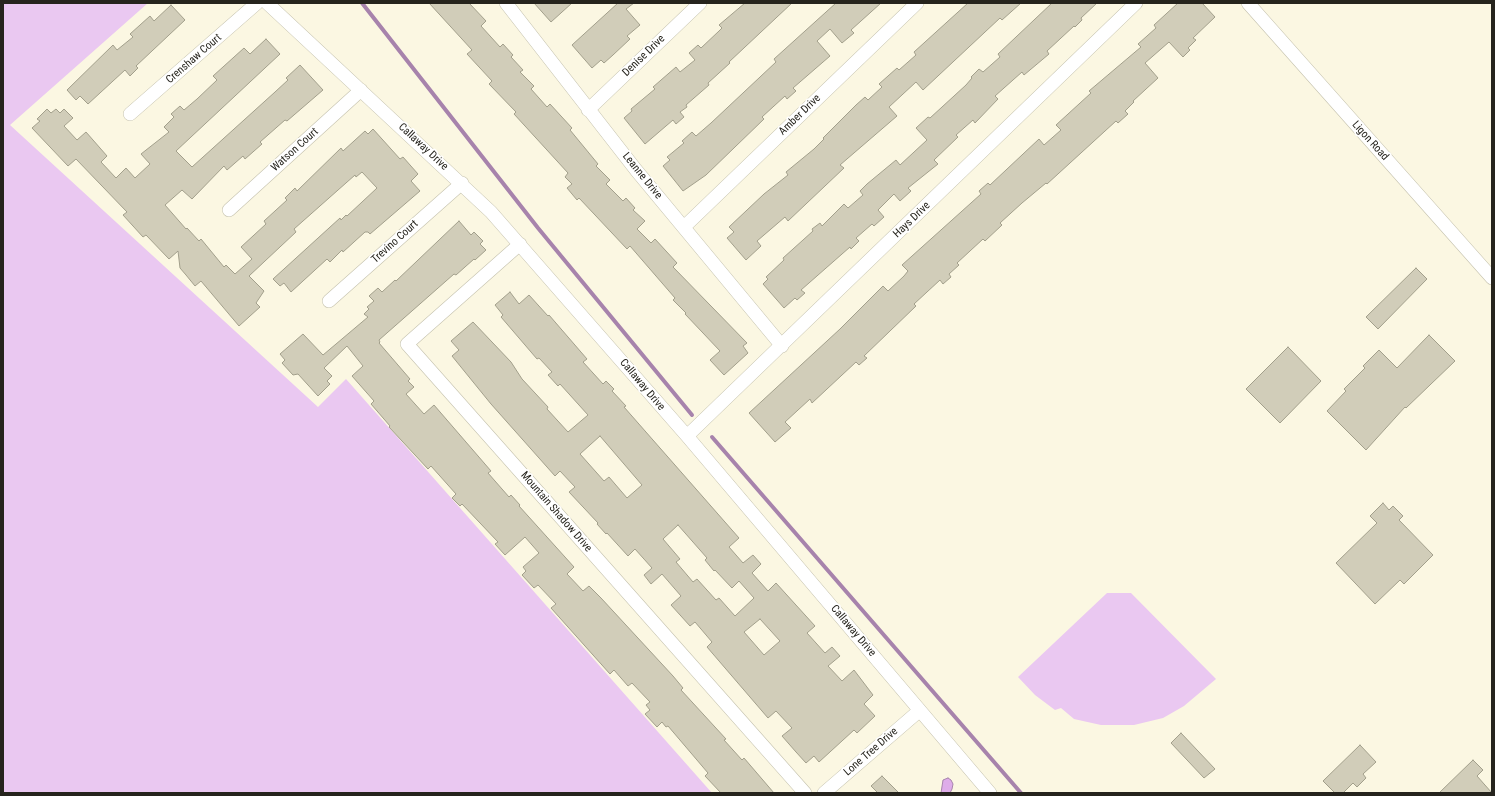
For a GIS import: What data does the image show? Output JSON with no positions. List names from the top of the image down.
{
  "streets": {
    "street": [
      "Denise Drive",
      "Crenshaw Court",
      "Amber Drive",
      "Ligon Road",
      "Callaway Drive",
      "Watson Court",
      "Leanne Drive",
      "Hays Drive",
      "Trevino Court",
      "Mountain Shadow Drive",
      "Lone Tree Drive"
    ]
  },
  "crossings": [
    ["Denise Drive", "Leanne Drive"],
    ["Amber Drive", "Leanne Drive"],
    ["Callaway Drive", "Watson Court"],
    ["Callaway Drive", "Hays Drive"],
    ["Callaway Drive", "Trevino Court"],
    ["Callaway Drive", "Mountain Shadow Drive"],
    ["Callaway Drive", "Lone Tree Drive"],
    ["Leanne Drive", "Hays Drive"]
  ]
}
